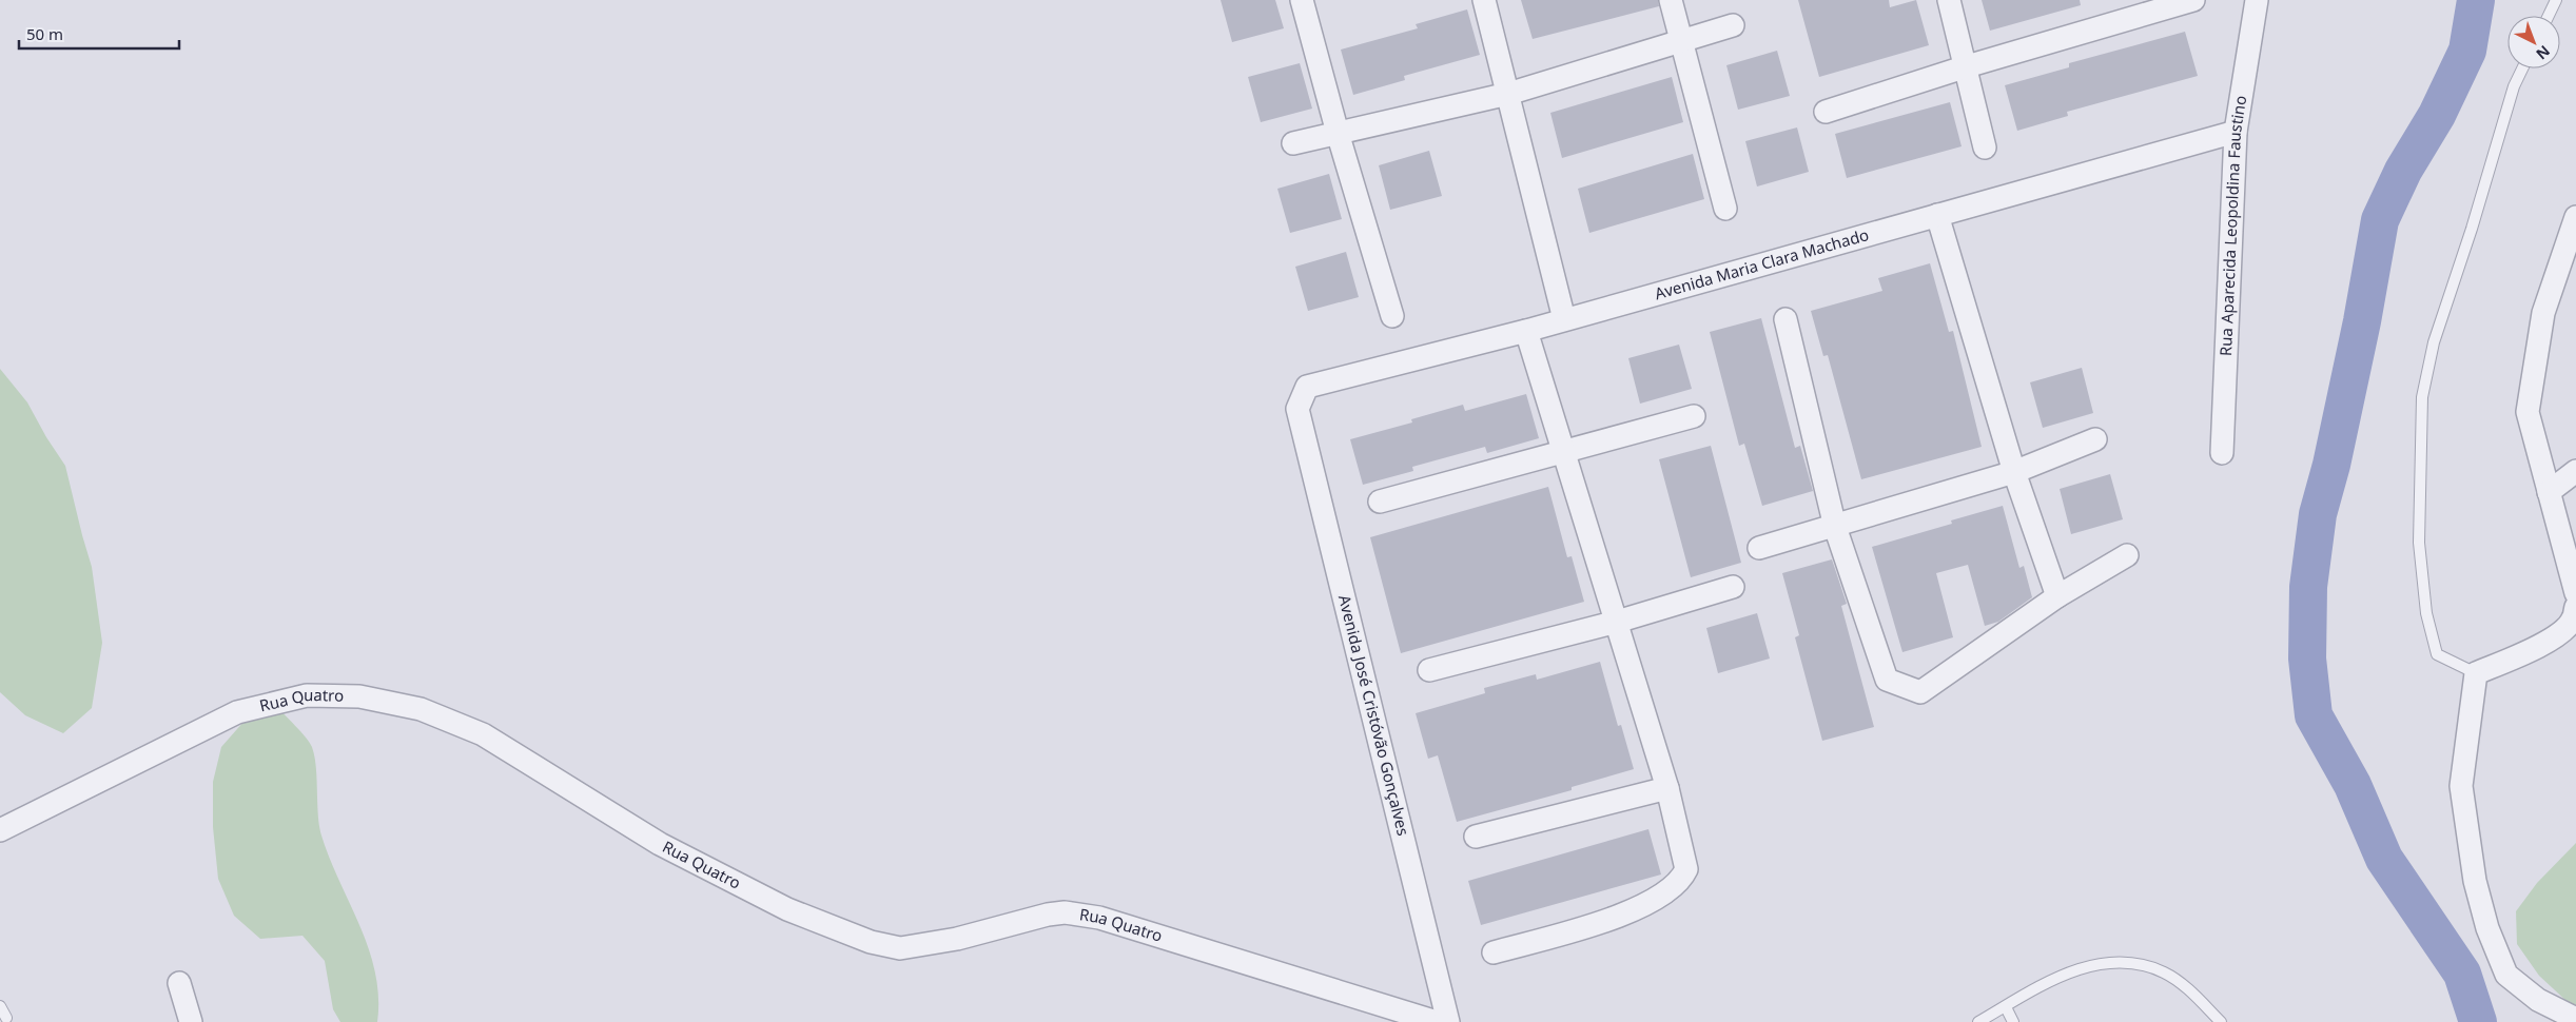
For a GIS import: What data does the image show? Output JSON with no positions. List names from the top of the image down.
{
  "streets": {
    "street": [
      "Rua Aparecida Leopoldina Faustino",
      "Avenida Maria Clara Machado",
      "Rua Quatro",
      "Avenida José Cristóvão Gonçalves"
    ]
  },
  "crossings": [
    ["Rua Aparecida Leopoldina Faustino", "Avenida Maria Clara Machado"],
    ["Avenida Maria Clara Machado", "Avenida José Cristóvão Gonçalves"]
  ],
  "scale_bar": "50 m",
  "north": "bottom right"
}
